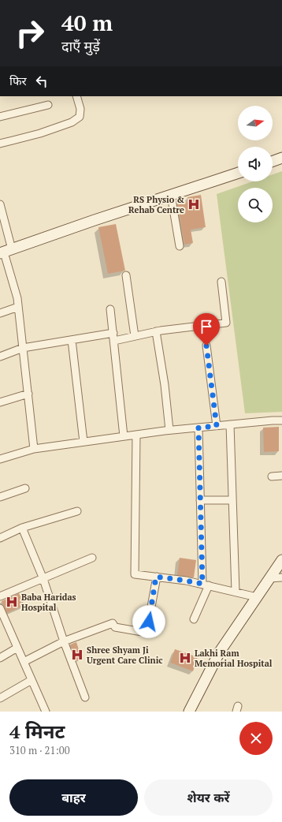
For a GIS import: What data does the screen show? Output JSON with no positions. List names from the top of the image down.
{
  "places": {
    "hospital": [
      "RS Physio & Rehab Centre",
      "Baba Haridas Hospital",
      "Shree Shyam Ji Urgent Care Clinic",
      "Lakhi Ram Memorial Hospital"
    ]
  },
  "north": "right",
  "page": {
    "turn": ["40 m", "दाएँ मुड़ें"],
    "then": "फिर",
    "heading": ["4 मिनट", "310 m · 21:00"],
    "buttons": ["बाहर", "शेयर करें"]
  }
}
